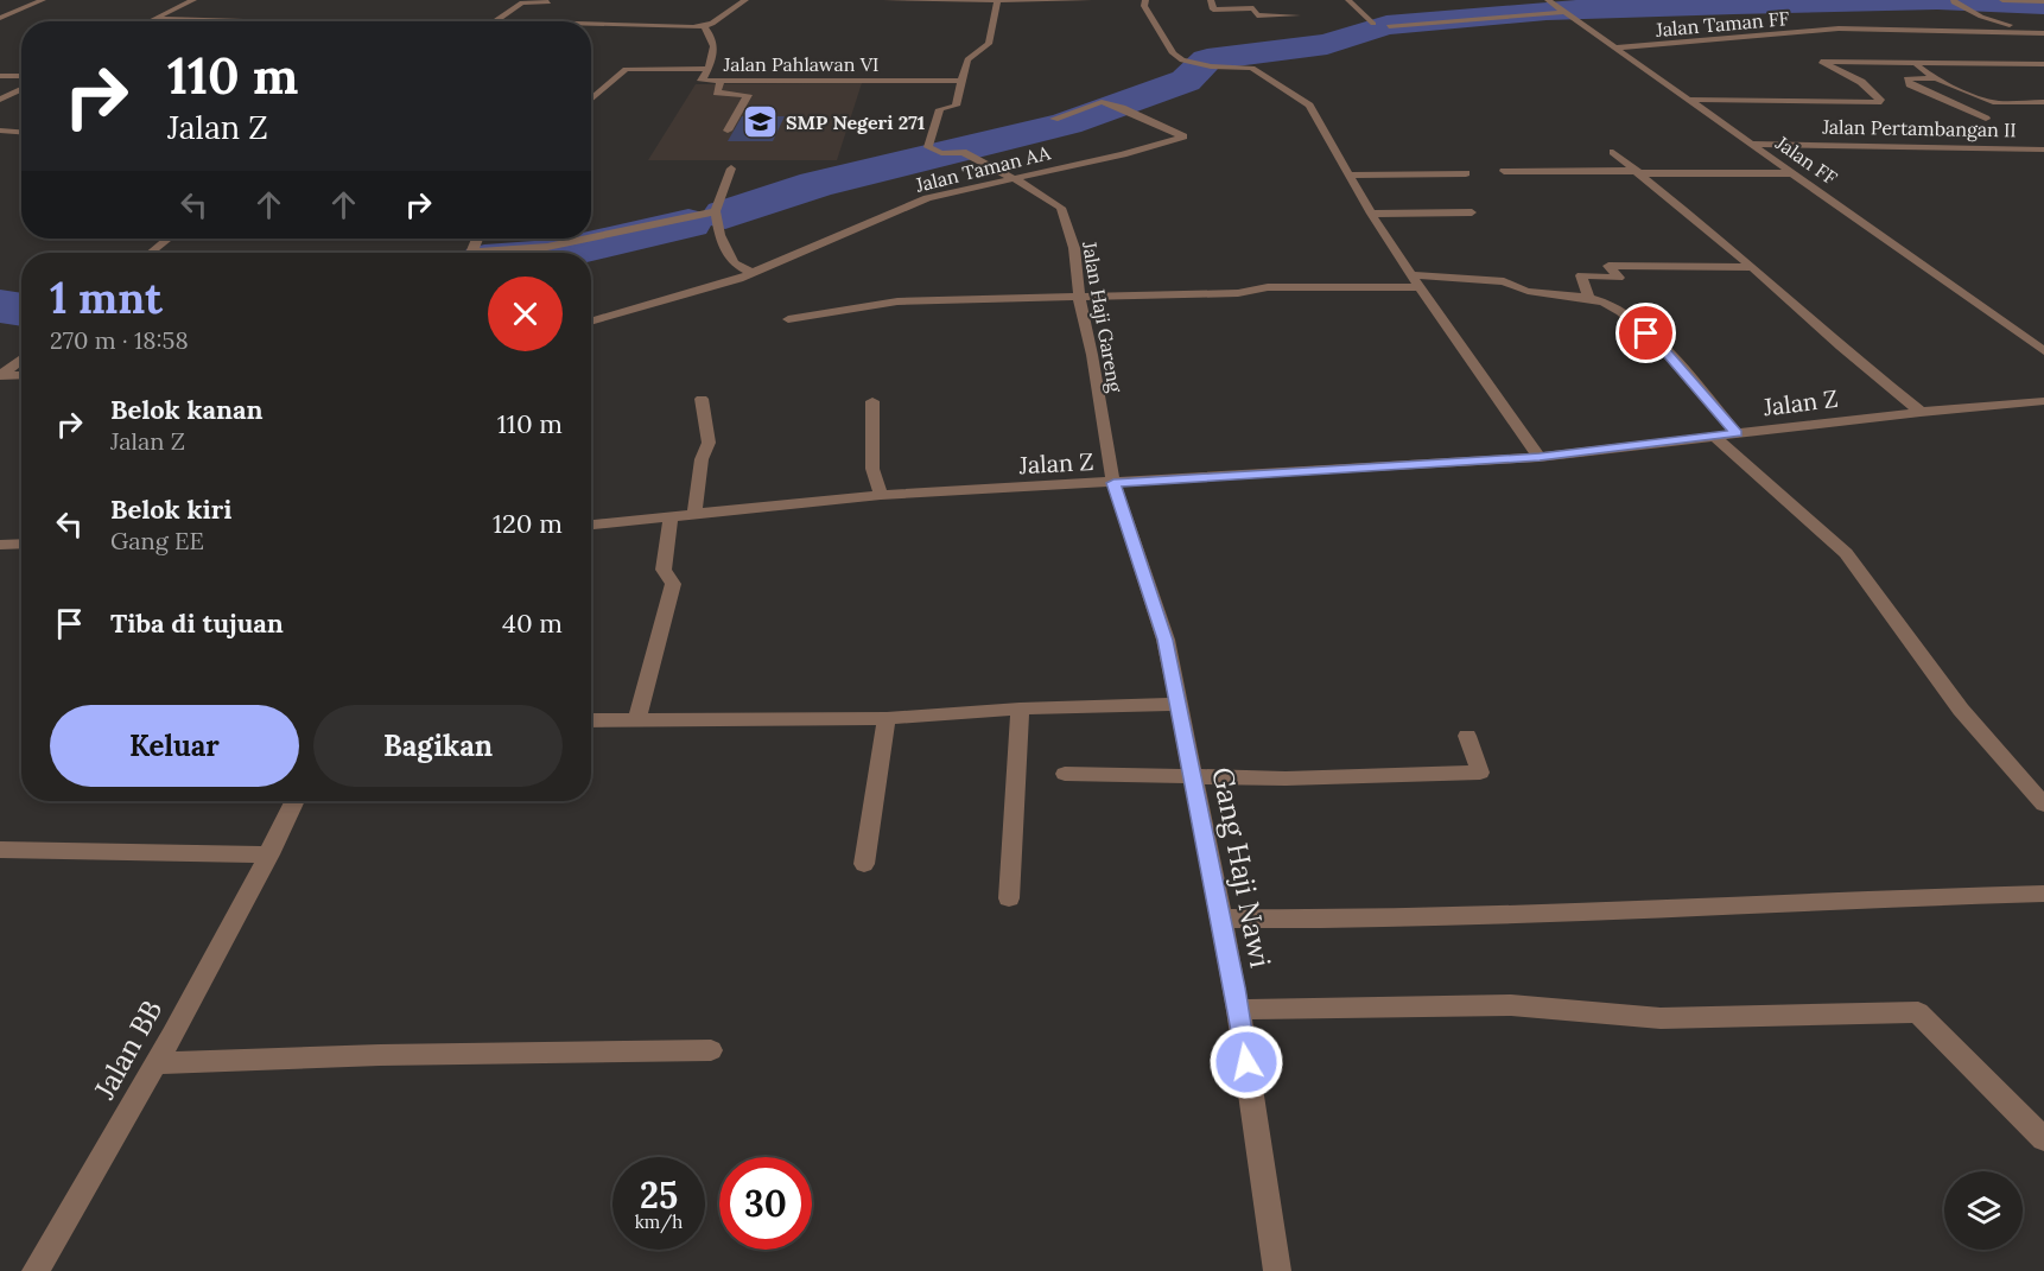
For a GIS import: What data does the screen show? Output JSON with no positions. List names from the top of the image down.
{
  "streets": {
    "street": [
      "Jalan Taman FF",
      "Jalan Pahlawan VI",
      "Jalan Pertambangan II",
      "Jalan FF",
      "Jalan Taman AA",
      "Jalan Haji Gareng",
      "Jalan Z",
      "Gang Haji Nawi",
      "Jalan BB"
    ]
  },
  "crossings": [
    ["Jalan Taman FF", "Jalan FF"],
    ["Jalan Pahlawan VI", "Jalan Haji Gareng"],
    ["Jalan Pertambangan II", "Jalan FF"],
    ["Jalan Taman AA", "Jalan Haji Gareng"],
    ["Jalan Haji Gareng", "Jalan Z"],
    ["Jalan Haji Gareng", "Gang Haji Nawi"],
    ["Jalan Z", "Gang Haji Nawi"]
  ],
  "places": {
    "school or university": ["SMP Negeri 271"]
  },
  "page": {
    "turn": ["110 m", "Jalan Z"],
    "heading": ["1 mnt", "270 m · 18:58"],
    "list": [
      {
        "name": "Belok kanan",
        "note": "Jalan Z",
        "value": "110 m"
      },
      {
        "name": "Belok kiri",
        "note": "Gang EE",
        "value": "120 m"
      },
      {
        "name": "Tiba di tujuan",
        "value": "40 m"
      }
    ],
    "buttons": ["Keluar", "Bagikan"],
    "speed": "25 km/h",
    "limit": "30"
  }
}
